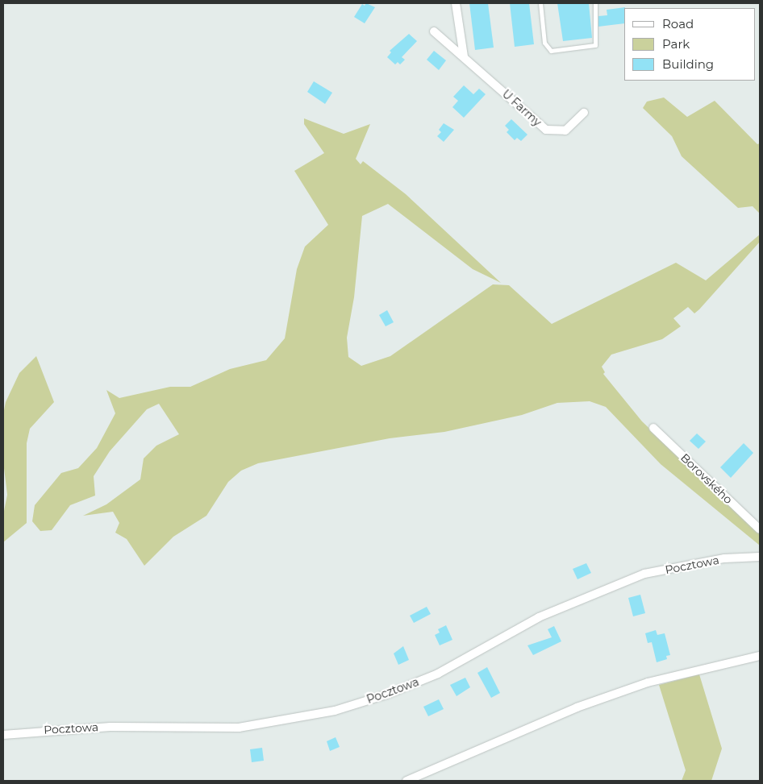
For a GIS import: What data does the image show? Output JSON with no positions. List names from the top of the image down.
{
  "streets": {
    "street": ["U Farmy", "Borovského", "Pocztowa"]
  },
  "legend": ["Road", "Park", "Building"]
}
